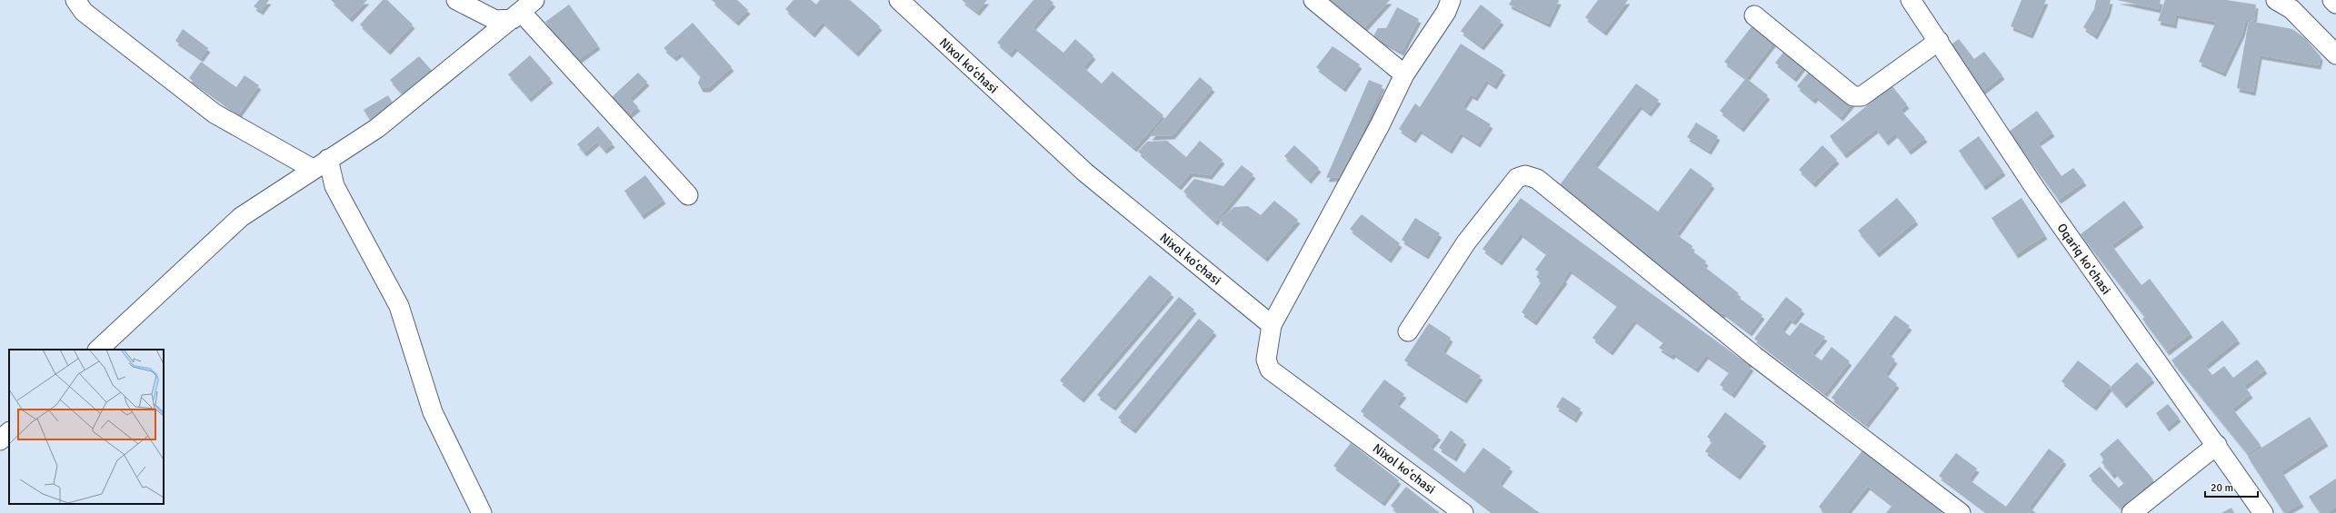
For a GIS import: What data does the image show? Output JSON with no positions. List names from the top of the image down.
{
  "streets": {
    "street": ["Nixol koʻchasi", "Oqariq ko'chasi"]
  },
  "scale_bar": "20 m"
}
